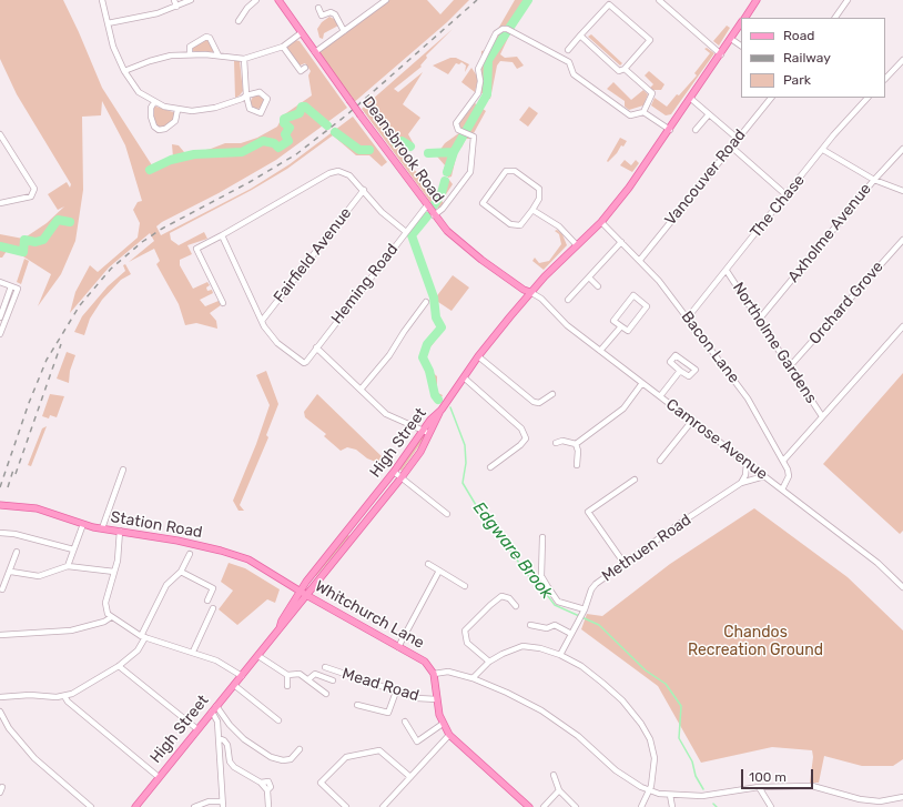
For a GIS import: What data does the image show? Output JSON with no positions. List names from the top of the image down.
{
  "streets": {
    "main road": [
      "Deansbrook Road",
      "High Street",
      "Station Road",
      "Whitchurch Lane"
    ],
    "street": [
      "Vancouver Road",
      "The Chase",
      "Axholme Avenue",
      "Fairfield Avenue",
      "Heming Road",
      "Orchard Grove",
      "Northolme Gardens",
      "Bacon Lane",
      "Camrose Avenue",
      "Methuen Road",
      "Mead Road"
    ]
  },
  "crossings": [
    ["Deansbrook Road", "Heming Road"],
    ["Deansbrook Road", "Camrose Avenue"],
    ["Vancouver Road", "Bacon Lane"],
    ["The Chase", "Northolme Gardens"],
    ["The Chase", "Bacon Lane"],
    ["Axholme Avenue", "Northolme Gardens"],
    ["Fairfield Avenue", "Heming Road"],
    ["Orchard Grove", "Northolme Gardens"],
    ["Bacon Lane", "Camrose Avenue"],
    ["Camrose Avenue", "Methuen Road"],
    ["High Street", "Station Road"],
    ["High Street", "Whitchurch Lane"],
    ["Station Road", "Whitchurch Lane"]
  ],
  "water": ["Edgware Brook"],
  "parks": ["Chandos Recreation Ground"],
  "legend": ["Road", "Railway", "Park"],
  "scale_bar": "100 m"
}
